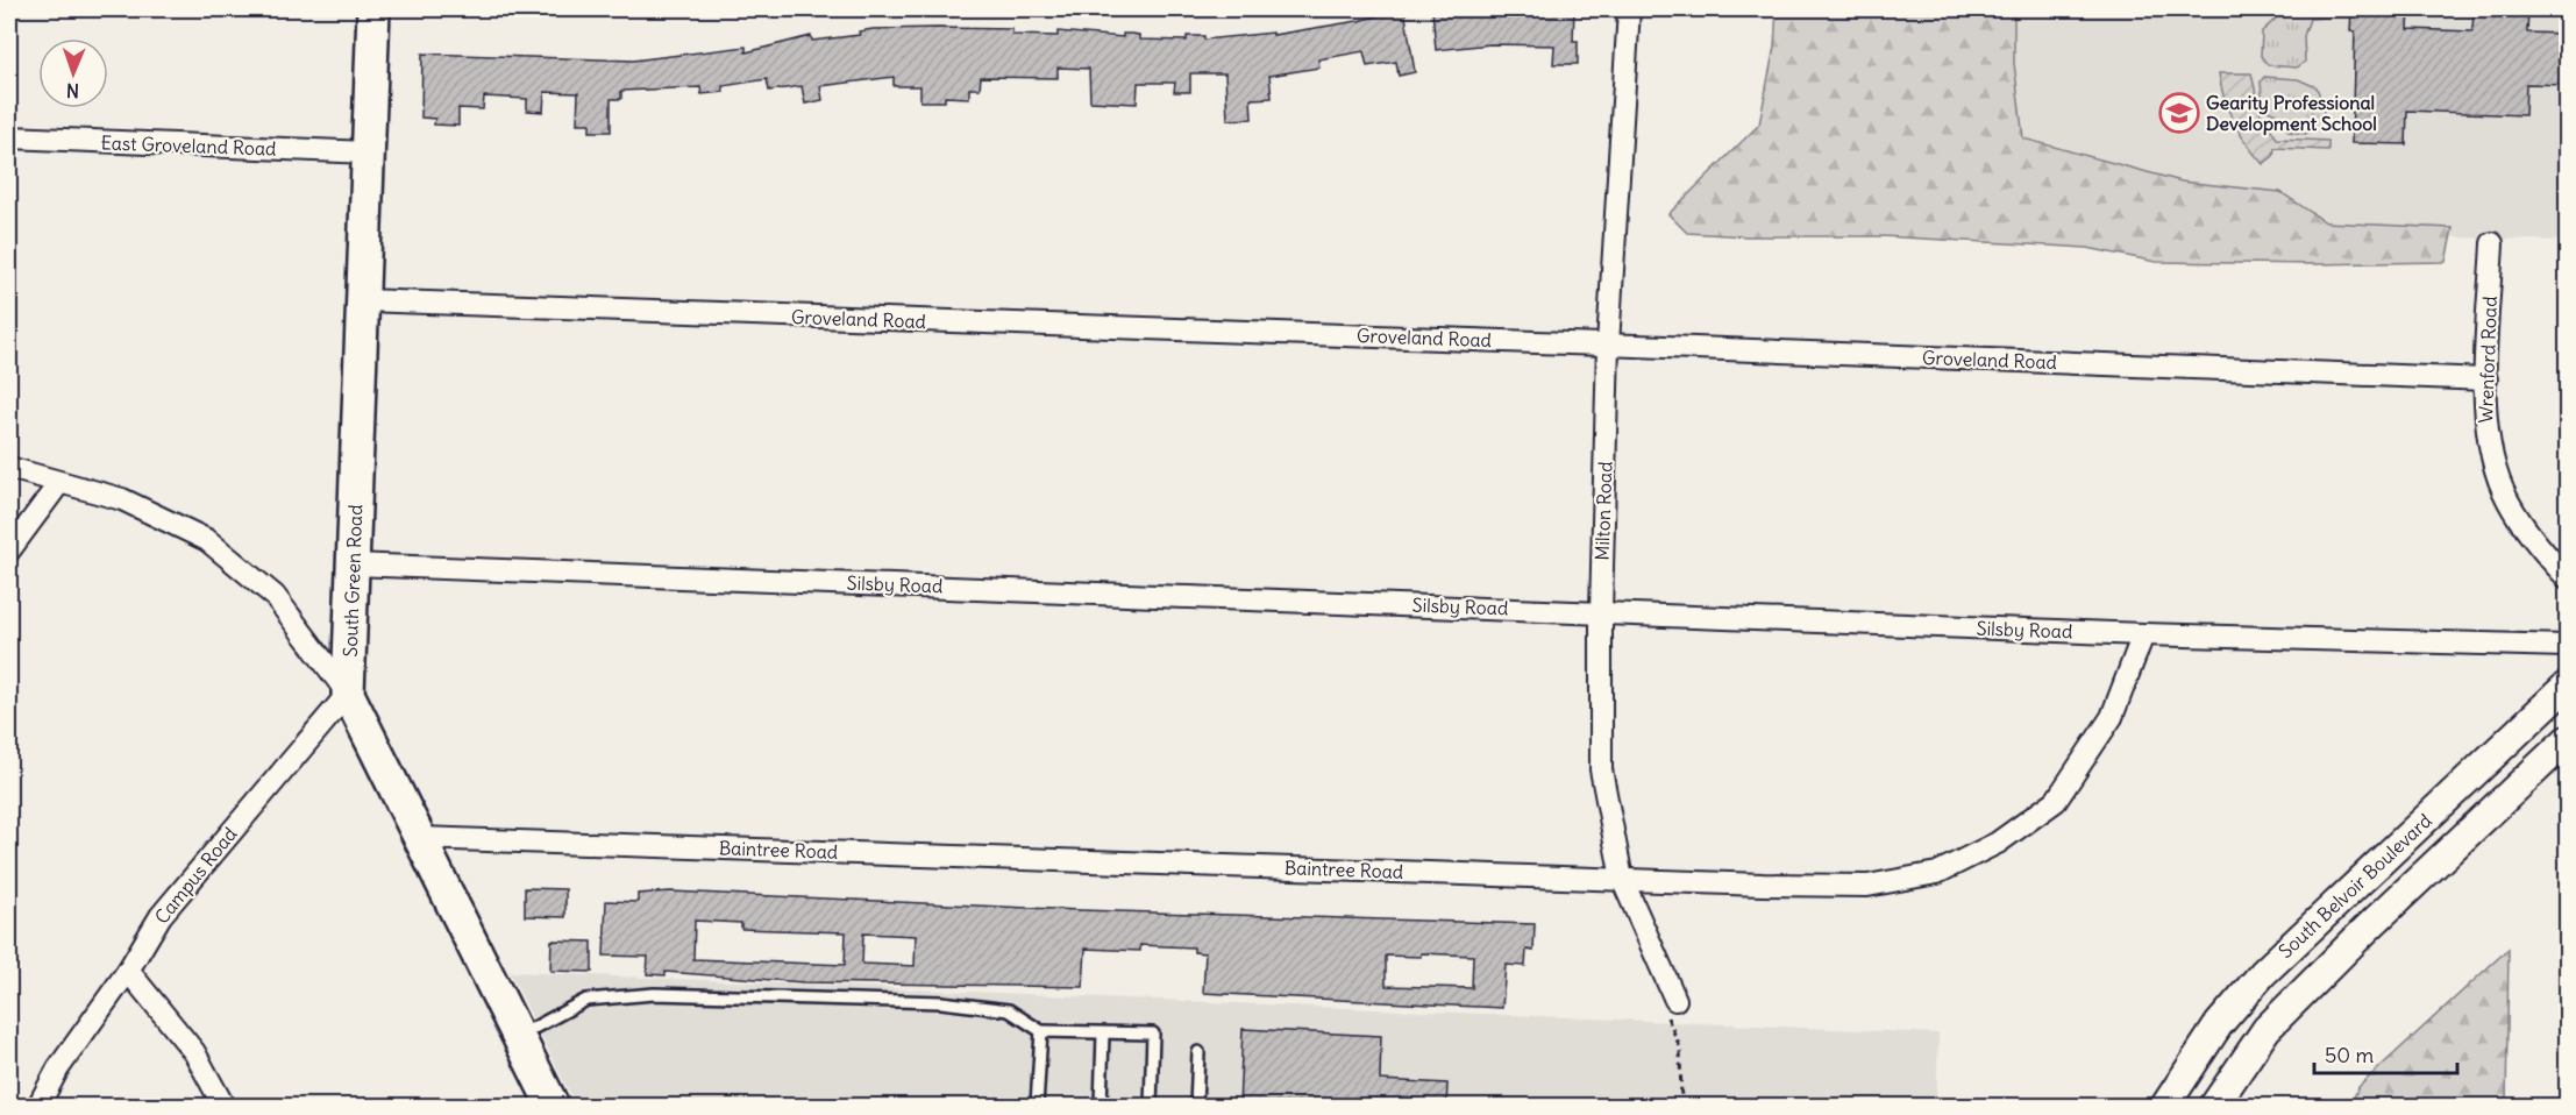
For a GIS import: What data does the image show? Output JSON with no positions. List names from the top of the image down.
{
  "streets": {
    "main road": ["South Green Road"],
    "street": [
      "East Groveland Road",
      "Groveland Road",
      "Wrenford Road",
      "Milton Road",
      "Silsby Road",
      "Baintree Road",
      "Campus Road",
      "South Belvoir Boulevard"
    ]
  },
  "crossings": [
    ["East Groveland Road", "South Green Road"],
    ["Groveland Road", "Wrenford Road"],
    ["Groveland Road", "Milton Road"],
    ["Groveland Road", "South Green Road"],
    ["Milton Road", "Silsby Road"],
    ["Milton Road", "Baintree Road"],
    ["South Green Road", "Silsby Road"],
    ["South Green Road", "Baintree Road"],
    ["South Green Road", "Campus Road"],
    ["Silsby Road", "Baintree Road"]
  ],
  "places": {
    "school or university": ["Gearity Professional Development School"]
  },
  "scale_bar": "50 m",
  "north": "bottom"
}
